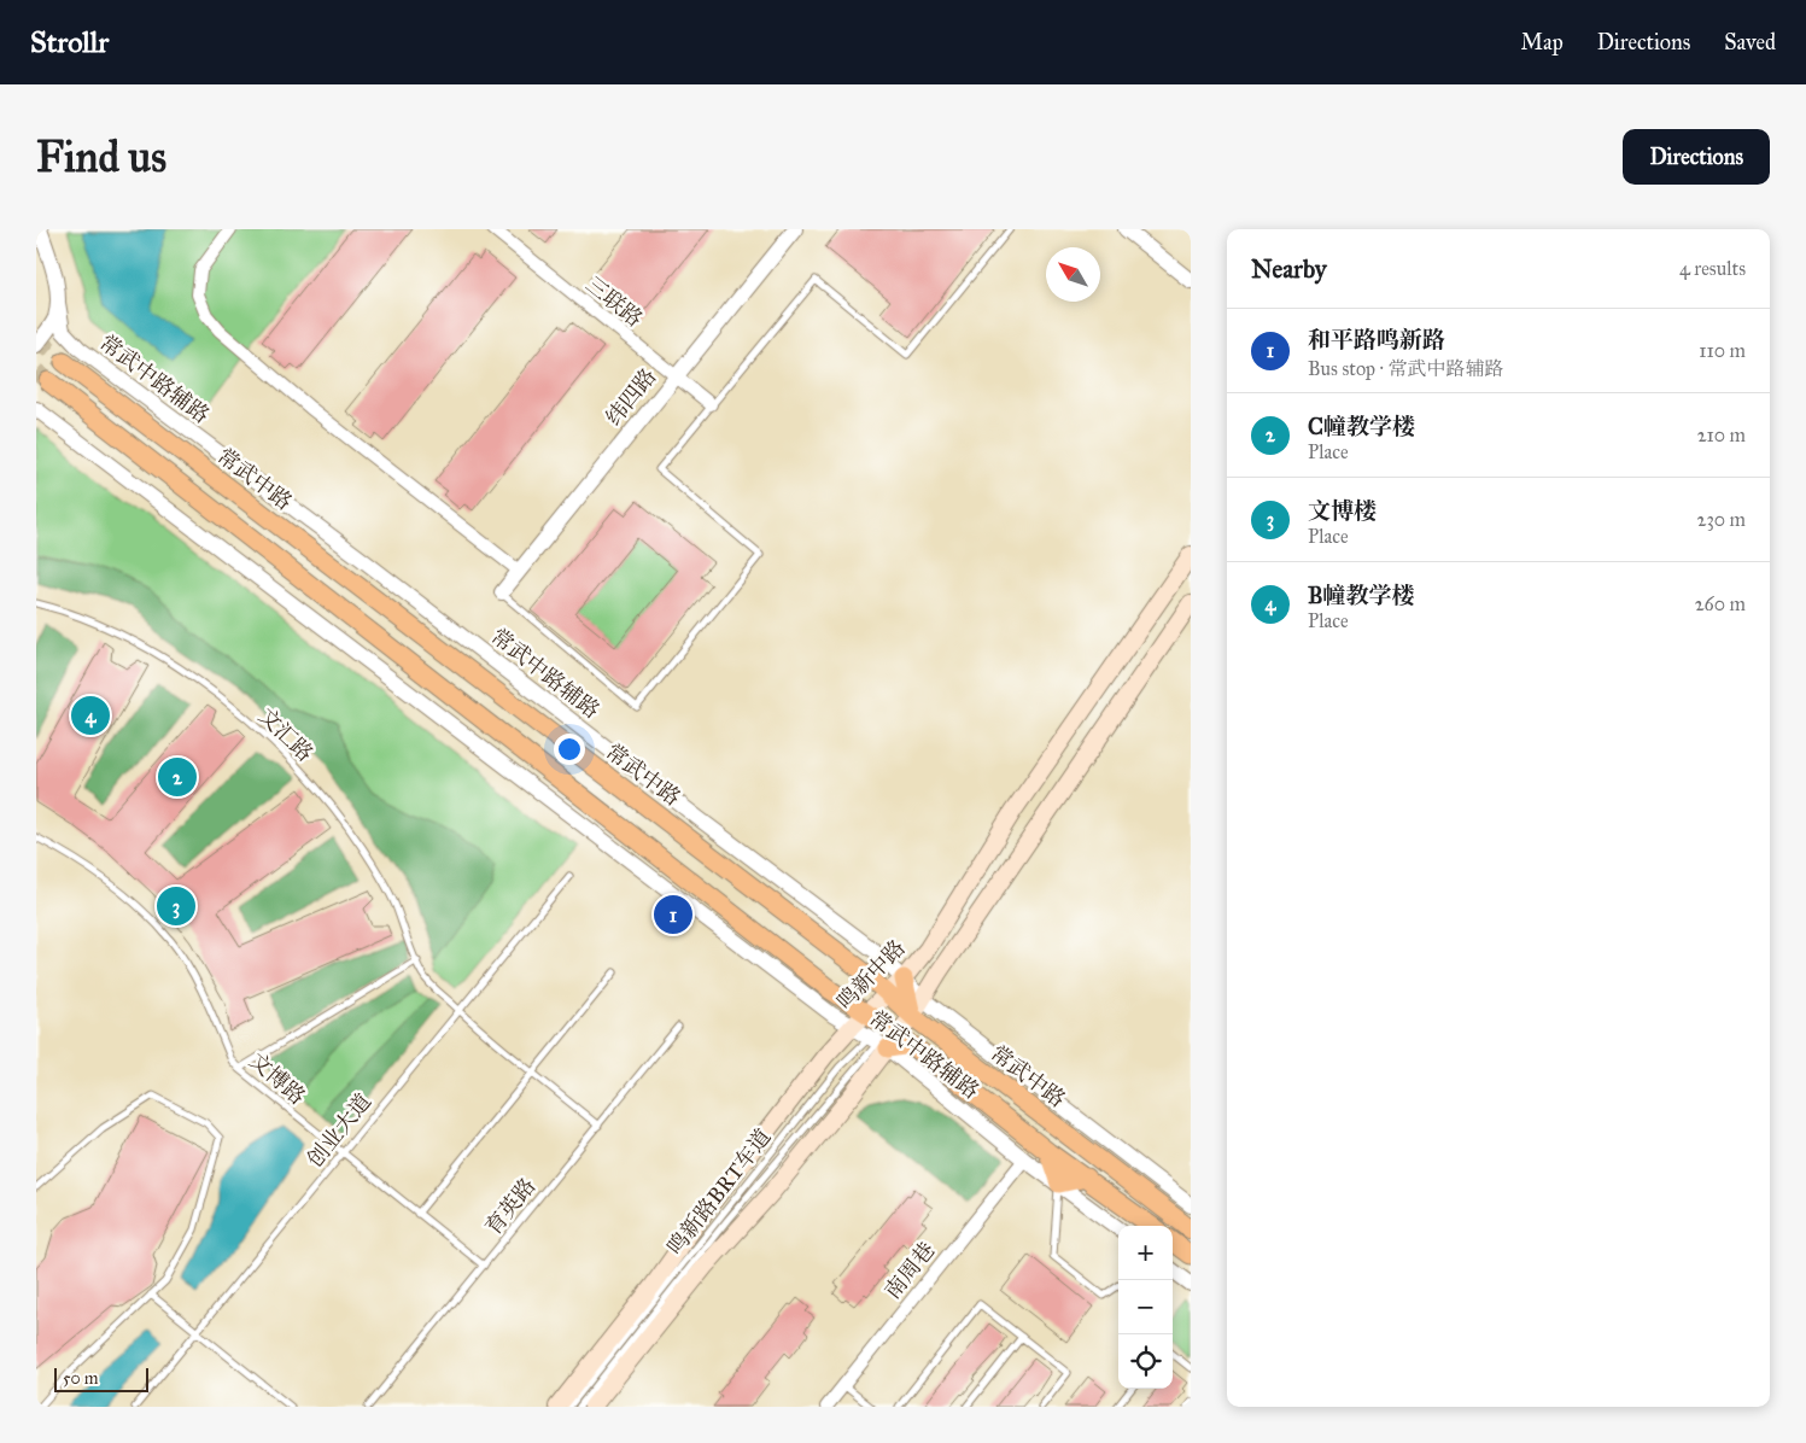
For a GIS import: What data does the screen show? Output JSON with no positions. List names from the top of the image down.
{
  "streets": {
    "main road": ["常武中路", "鸣新中路"],
    "street": [
      "三联路",
      "常武中路辅路",
      "纬四路",
      "南周巷"
    ],
    "lane": [
      "文汇路",
      "文博路",
      "创业大道",
      "鸣新路BRT车道",
      "育英路"
    ]
  },
  "crossings": [
    ["三联路", "纬四路"],
    ["常武中路辅路", "鸣新中路"],
    ["常武中路辅路", "鸣新路BRT车道"],
    ["常武中路辅路", "南周巷"],
    ["常武中路", "鸣新中路"],
    ["文汇路", "创业大道"],
    ["文汇路", "育英路"],
    ["文博路", "创业大道"],
    ["文博路", "育英路"]
  ],
  "scale_bar": "50 m",
  "north": "top left",
  "page": {
    "header": "Strollr",
    "nav": ["Map", "Directions", "Saved"],
    "buttons": "Directions",
    "title": "Find us",
    "heading": ["Nearby", "4 results"],
    "list": [
      {
        "mark": "1",
        "name": "和平路鸣新路",
        "note": "Bus stop · 常武中路辅路",
        "value": "110 m"
      },
      {
        "mark": "2",
        "name": "C幢教学楼",
        "note": "Place",
        "value": "210 m"
      },
      {
        "mark": "3",
        "name": "文博楼",
        "note": "Place",
        "value": "230 m"
      },
      {
        "mark": "4",
        "name": "B幢教学楼",
        "note": "Place",
        "value": "260 m"
      }
    ],
    "pins": [
      "4",
      "2",
      "3",
      "1"
    ],
    "map_buttons": ["+", "−"],
    "scale": "50 m"
  }
}
